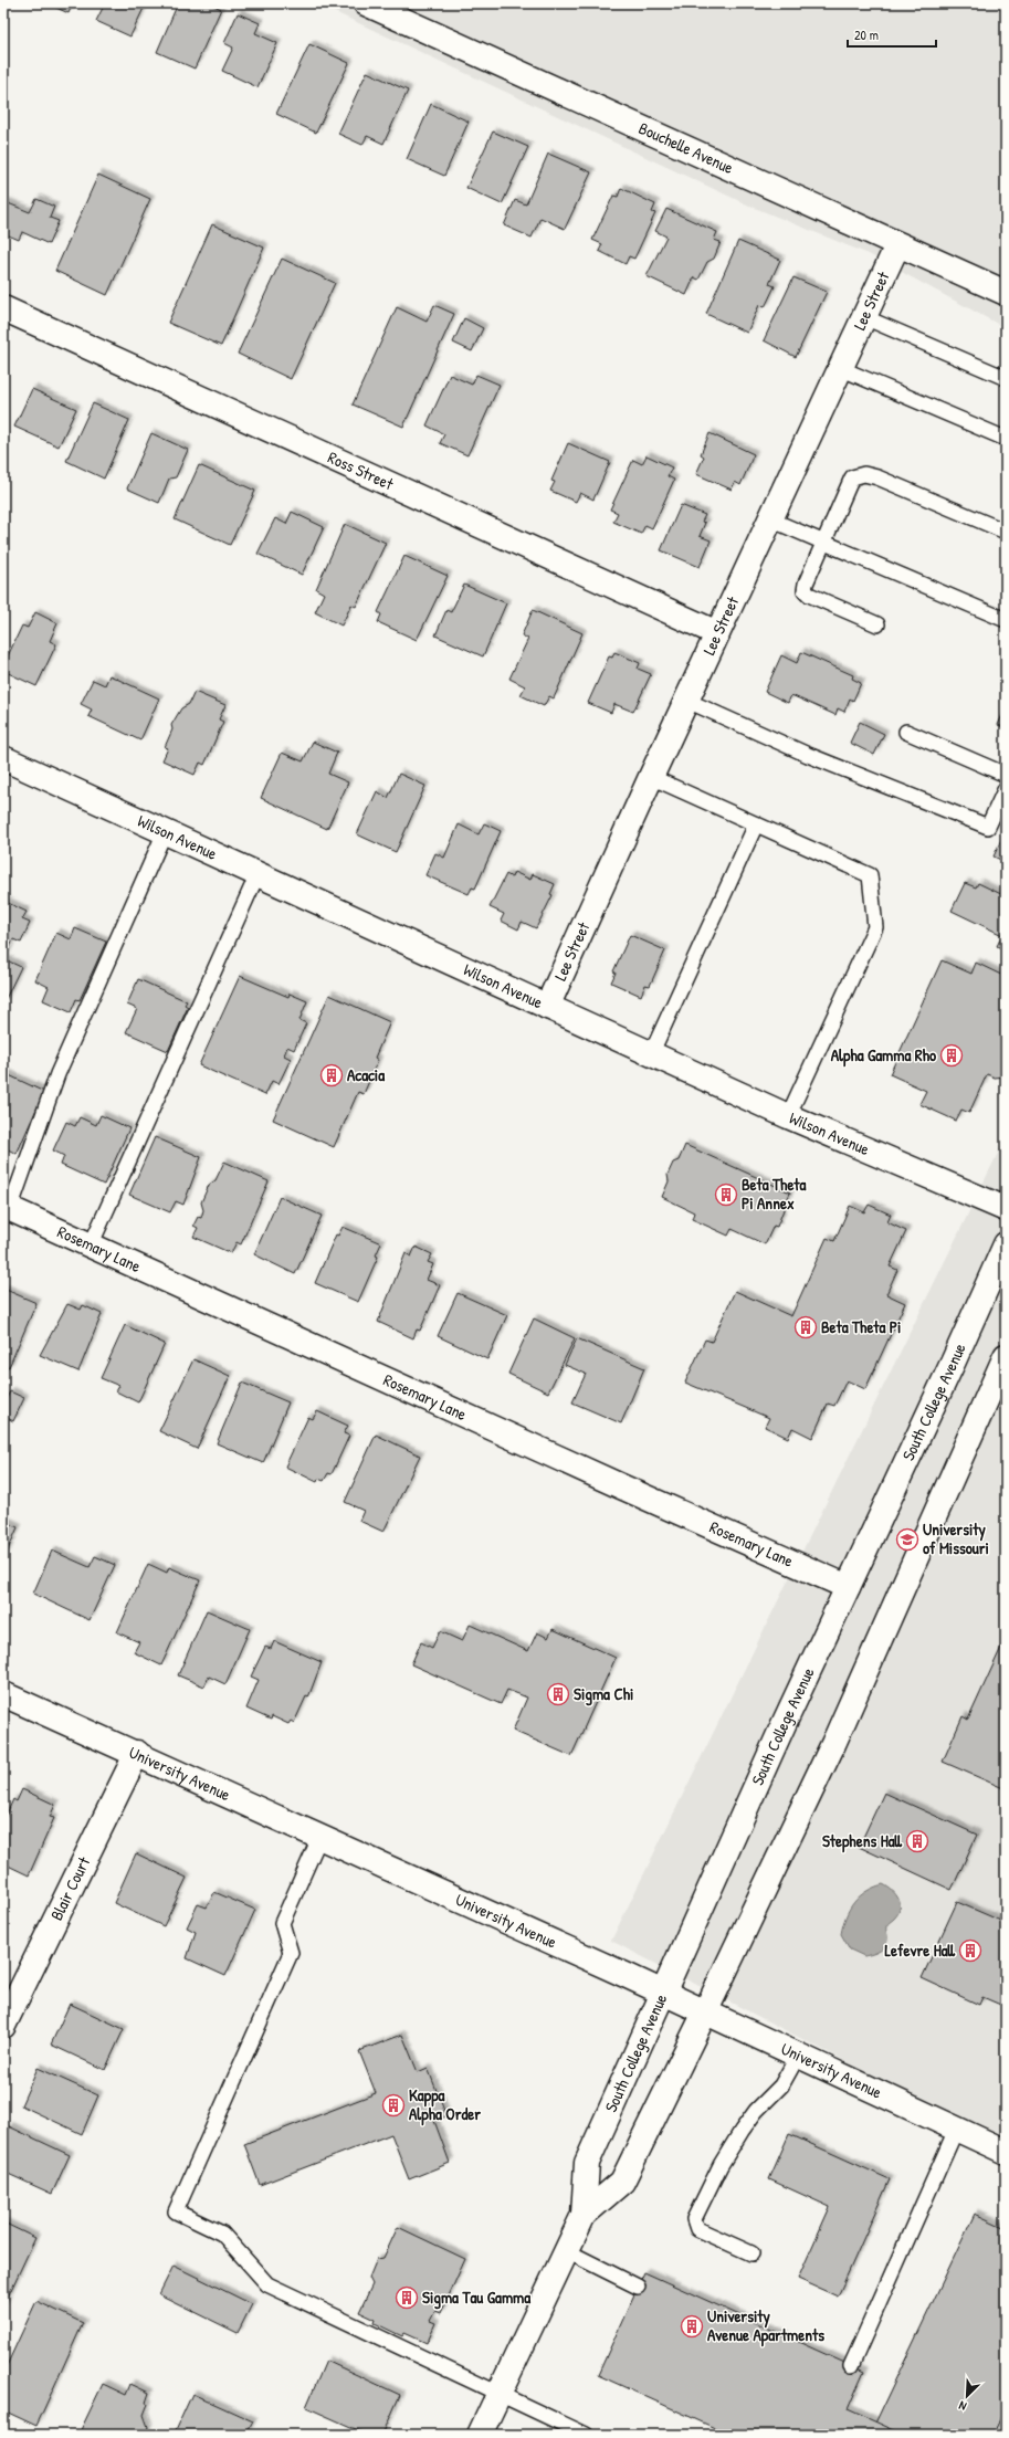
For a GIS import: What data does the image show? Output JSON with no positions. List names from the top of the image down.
{
  "streets": {
    "street": [
      "Bouchelle Avenue",
      "Lee Street",
      "Ross Street",
      "Wilson Avenue",
      "Rosemary Lane",
      "South College Avenue",
      "University Avenue",
      "Blair Court"
    ]
  },
  "crossings": [
    ["Bouchelle Avenue", "Lee Street"],
    ["Lee Street", "Ross Street"],
    ["Lee Street", "Wilson Avenue"],
    ["Rosemary Lane", "South College Avenue"],
    ["South College Avenue", "University Avenue"],
    ["University Avenue", "Blair Court"]
  ],
  "places": {
    "building": [
      "Alpha Gamma Rho",
      "Acacia",
      "Beta Theta Pi Annex",
      "Beta Theta Pi",
      "Sigma Chi",
      "Stephens Hall",
      "Lefevre Hall",
      "Kappa Alpha Order",
      "Sigma Tau Gamma",
      "University Avenue Apartments"
    ],
    "school or university": ["University of Missouri"]
  },
  "scale_bar": "20 m",
  "north": "bottom left"
}
